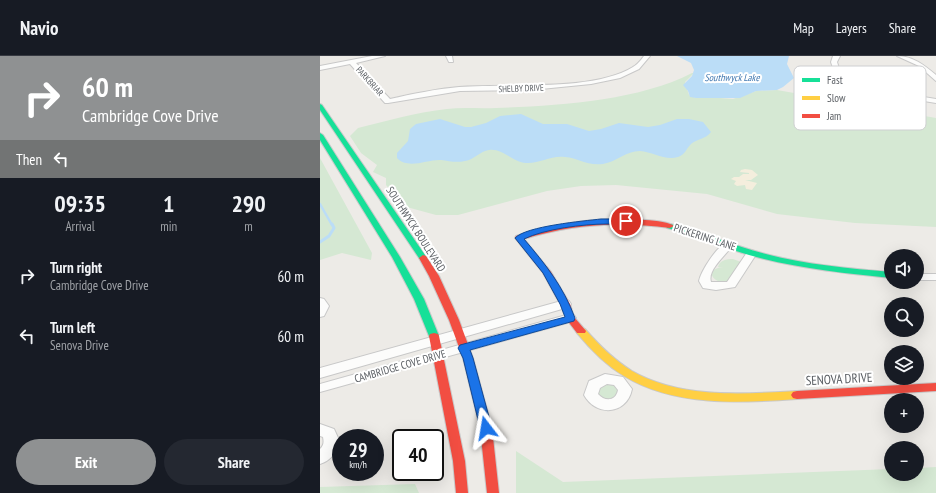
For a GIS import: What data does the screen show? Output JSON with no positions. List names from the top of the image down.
{
  "streets": {
    "street": [
      "PARKBRIAR",
      "SHELBY DRIVE",
      "SOUTHWYCK BOULEVARD",
      "PICKERING LANE",
      "CAMBRIDGE COVE DRIVE",
      "SENOVA DRIVE"
    ]
  },
  "crossings": [
    ["PARKBRIAR", "SHELBY DRIVE"],
    ["SOUTHWYCK BOULEVARD", "CAMBRIDGE COVE DRIVE"],
    ["PICKERING LANE", "CAMBRIDGE COVE DRIVE"],
    ["CAMBRIDGE COVE DRIVE", "SENOVA DRIVE"]
  ],
  "water": ["Southwyck Lake"],
  "legend": ["Fast", "Slow", "Jam"],
  "page": {
    "header": "Navio",
    "nav": ["Map", "Layers", "Share"],
    "turn": ["60 m", "Cambridge Cove Drive"],
    "then": "Then",
    "eta": [
      "09:35",
      "Arrival",
      "1",
      "min",
      "290",
      "m"
    ],
    "list": [
      {
        "name": "Turn right",
        "note": "Cambridge Cove Drive",
        "value": "60 m"
      },
      {
        "name": "Turn left",
        "note": "Senova Drive",
        "value": "60 m"
      }
    ],
    "map_buttons": ["+", "−"],
    "speed": "29 km/h",
    "limit": "40",
    "buttons": ["Exit", "Share"]
  }
}
